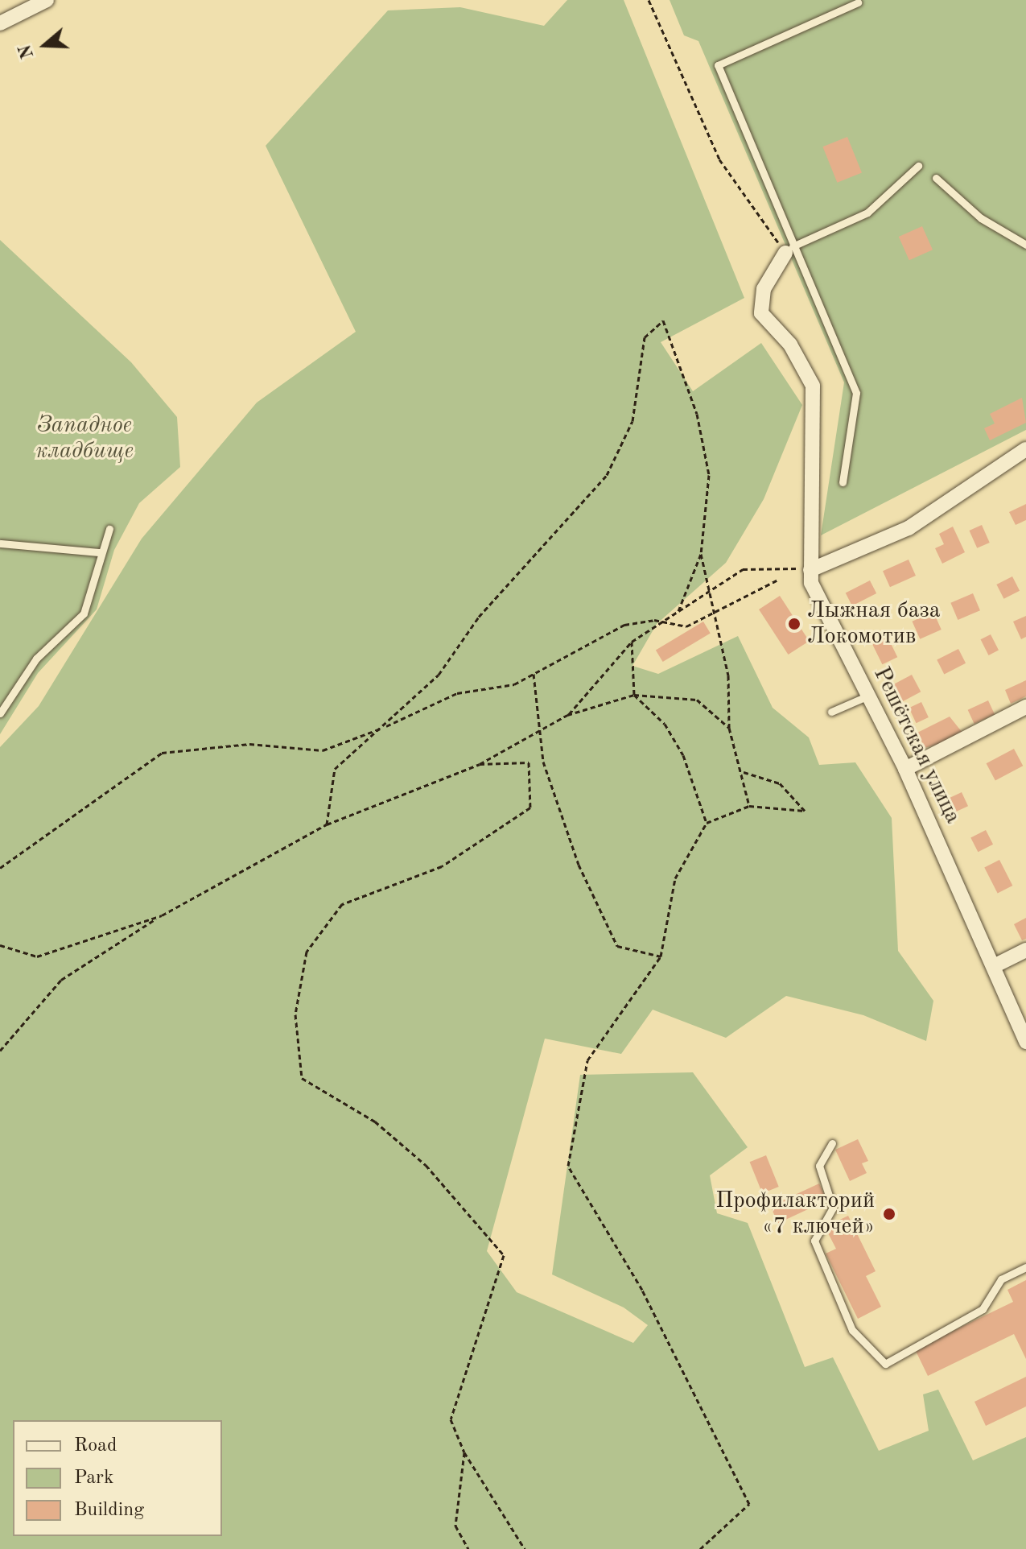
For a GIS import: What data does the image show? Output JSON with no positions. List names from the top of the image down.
{
  "streets": {
    "street": ["Решётская улица"]
  },
  "parks": ["Западное кладбище"],
  "places": ["Лыжная база Локомотив", "Профилакторий «7 ключей»"],
  "legend": ["Road", "Park", "Building"],
  "north": "left"
}
